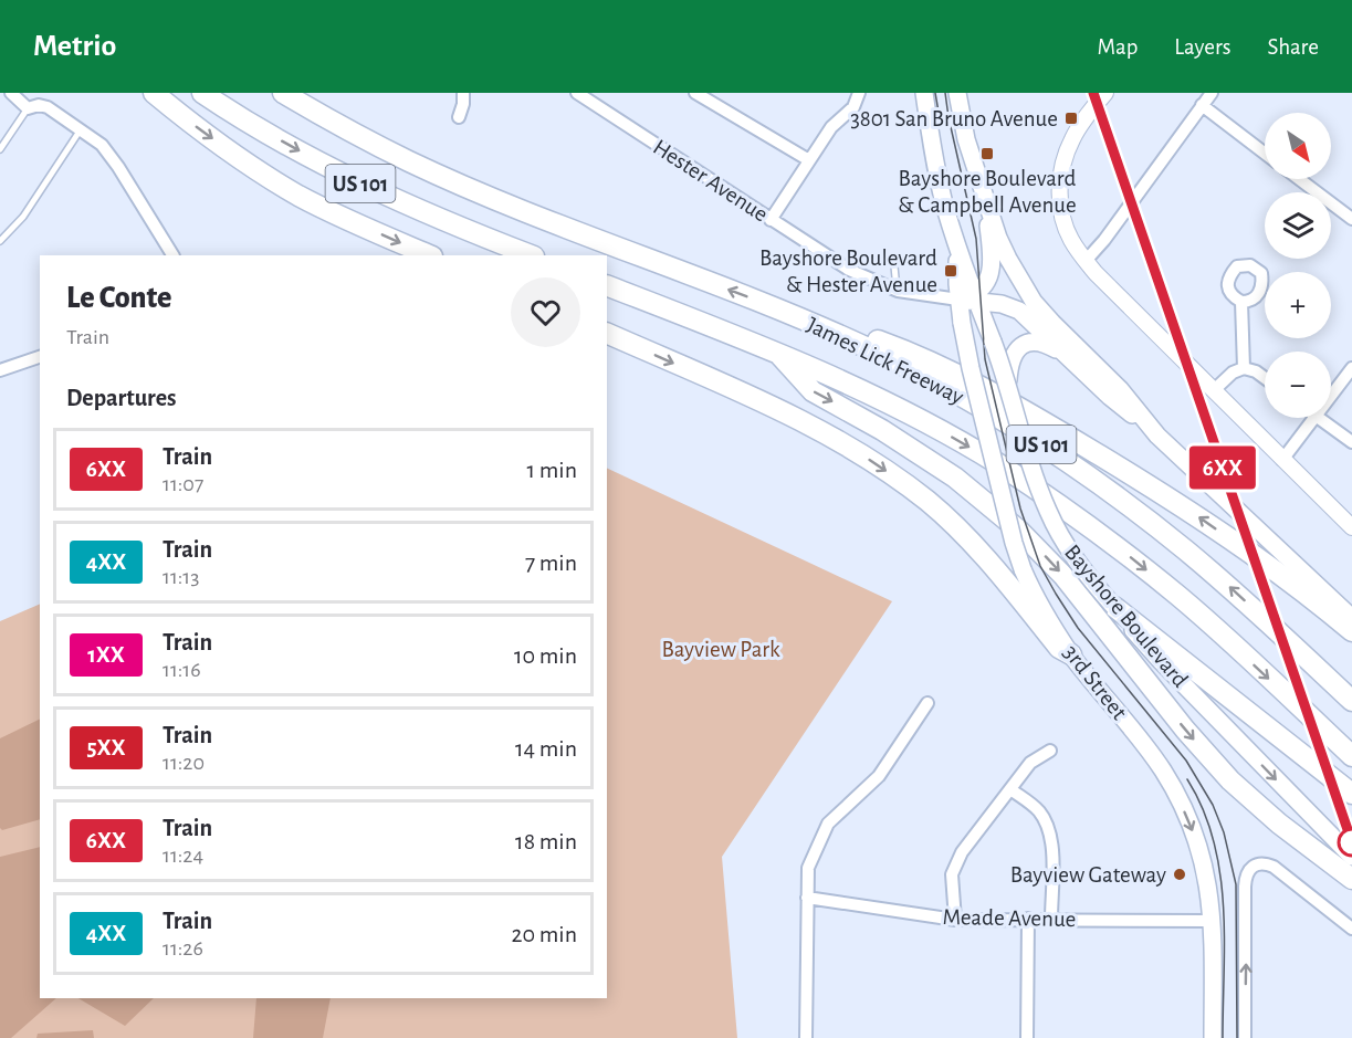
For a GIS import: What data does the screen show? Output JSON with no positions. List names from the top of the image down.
{
  "streets": {
    "highway": ["US 101", "James Lick Freeway"],
    "main road": ["Bayshore Boulevard", "3rd Street"],
    "street": ["Hester Avenue", "Meade Avenue"]
  },
  "crossings": [
    ["Hester Avenue", "Bayshore Boulevard"],
    ["Hester Avenue", "3rd Street"],
    ["Bayshore Boulevard", "3rd Street"],
    ["3rd Street", "Meade Avenue"]
  ],
  "one_way": ["Bayshore Boulevard", "3rd Street"],
  "parks": ["Bayview Park"],
  "places": {
    "transit": ["3801 San Bruno Avenue", "Bayshore Boulevard & Campbell Avenue", "Bayshore Boulevard & Hester Avenue"],
    "other": ["Bayview Gateway"]
  },
  "north": "bottom right",
  "page": {
    "header": "Metrio",
    "nav": ["Map", "Layers", "Share"],
    "on_map": "6XX",
    "map_buttons": ["+", "−"],
    "heading": [
      ["Le Conte", "Train"],
      "Departures"
    ],
    "list": [
      {
        "mark": "6XX",
        "name": "Train",
        "note": "11:07",
        "value": "1 min"
      },
      {
        "mark": "4XX",
        "name": "Train",
        "note": "11:13",
        "value": "7 min"
      },
      {
        "mark": "1XX",
        "name": "Train",
        "note": "11:16",
        "value": "10 min"
      },
      {
        "mark": "5XX",
        "name": "Train",
        "note": "11:20",
        "value": "14 min"
      },
      {
        "mark": "6XX",
        "name": "Train",
        "note": "11:24",
        "value": "18 min"
      },
      {
        "mark": "4XX",
        "name": "Train",
        "note": "11:26",
        "value": "20 min"
      }
    ]
  }
}
